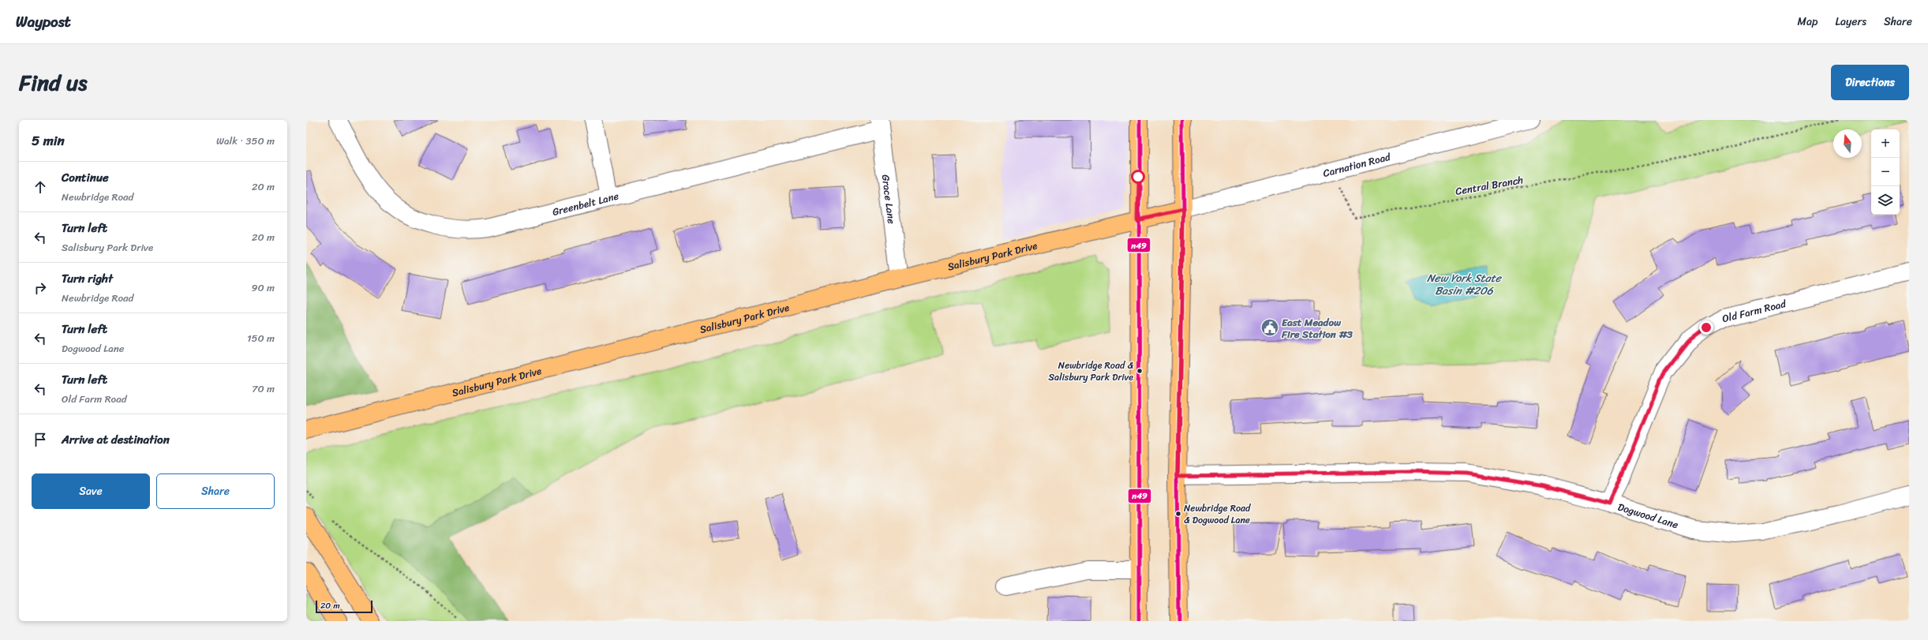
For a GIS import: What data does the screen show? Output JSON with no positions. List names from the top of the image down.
{
  "streets": {
    "main road": ["Salisbury Park Drive"],
    "street": [
      "Carnation Road",
      "Grace Lane",
      "Greenbelt Lane",
      "Old Farm Road",
      "Dogwood Lane"
    ],
    "path": ["Central Branch"]
  },
  "crossings": [
    ["Carnation Road", "Central Branch"],
    ["Carnation Road", "Salisbury Park Drive"],
    ["Grace Lane", "Greenbelt Lane"],
    ["Grace Lane", "Salisbury Park Drive"],
    ["Old Farm Road", "Dogwood Lane"]
  ],
  "water": ["New York State Basin #206"],
  "places": {
    "public building": ["East Meadow Fire Station #3"],
    "other": ["Newbridge Road & Salisbury Park Drive", "Newbridge Road & Dogwood Lane"]
  },
  "lines": ["transit line n49"],
  "scale_bar": "20 m",
  "north": "top",
  "page": {
    "header": "Waypost",
    "nav": ["Map", "Layers", "Share"],
    "title": "Find us",
    "buttons": [
      "Directions",
      ["Save", "Share"]
    ],
    "heading": ["5 min", "Walk · 350 m"],
    "map_buttons": ["+", "−"],
    "list": [
      ["Continue", "Newbridge Road", "20 m"],
      ["Turn left", "Salisbury Park Drive", "20 m"],
      ["Turn right", "Newbridge Road", "90 m"],
      ["Turn left", "Dogwood Lane", "150 m"],
      ["Turn left", "Old Farm Road", "70 m"],
      "Arrive at destination"
    ],
    "scale": "20 m"
  }
}
